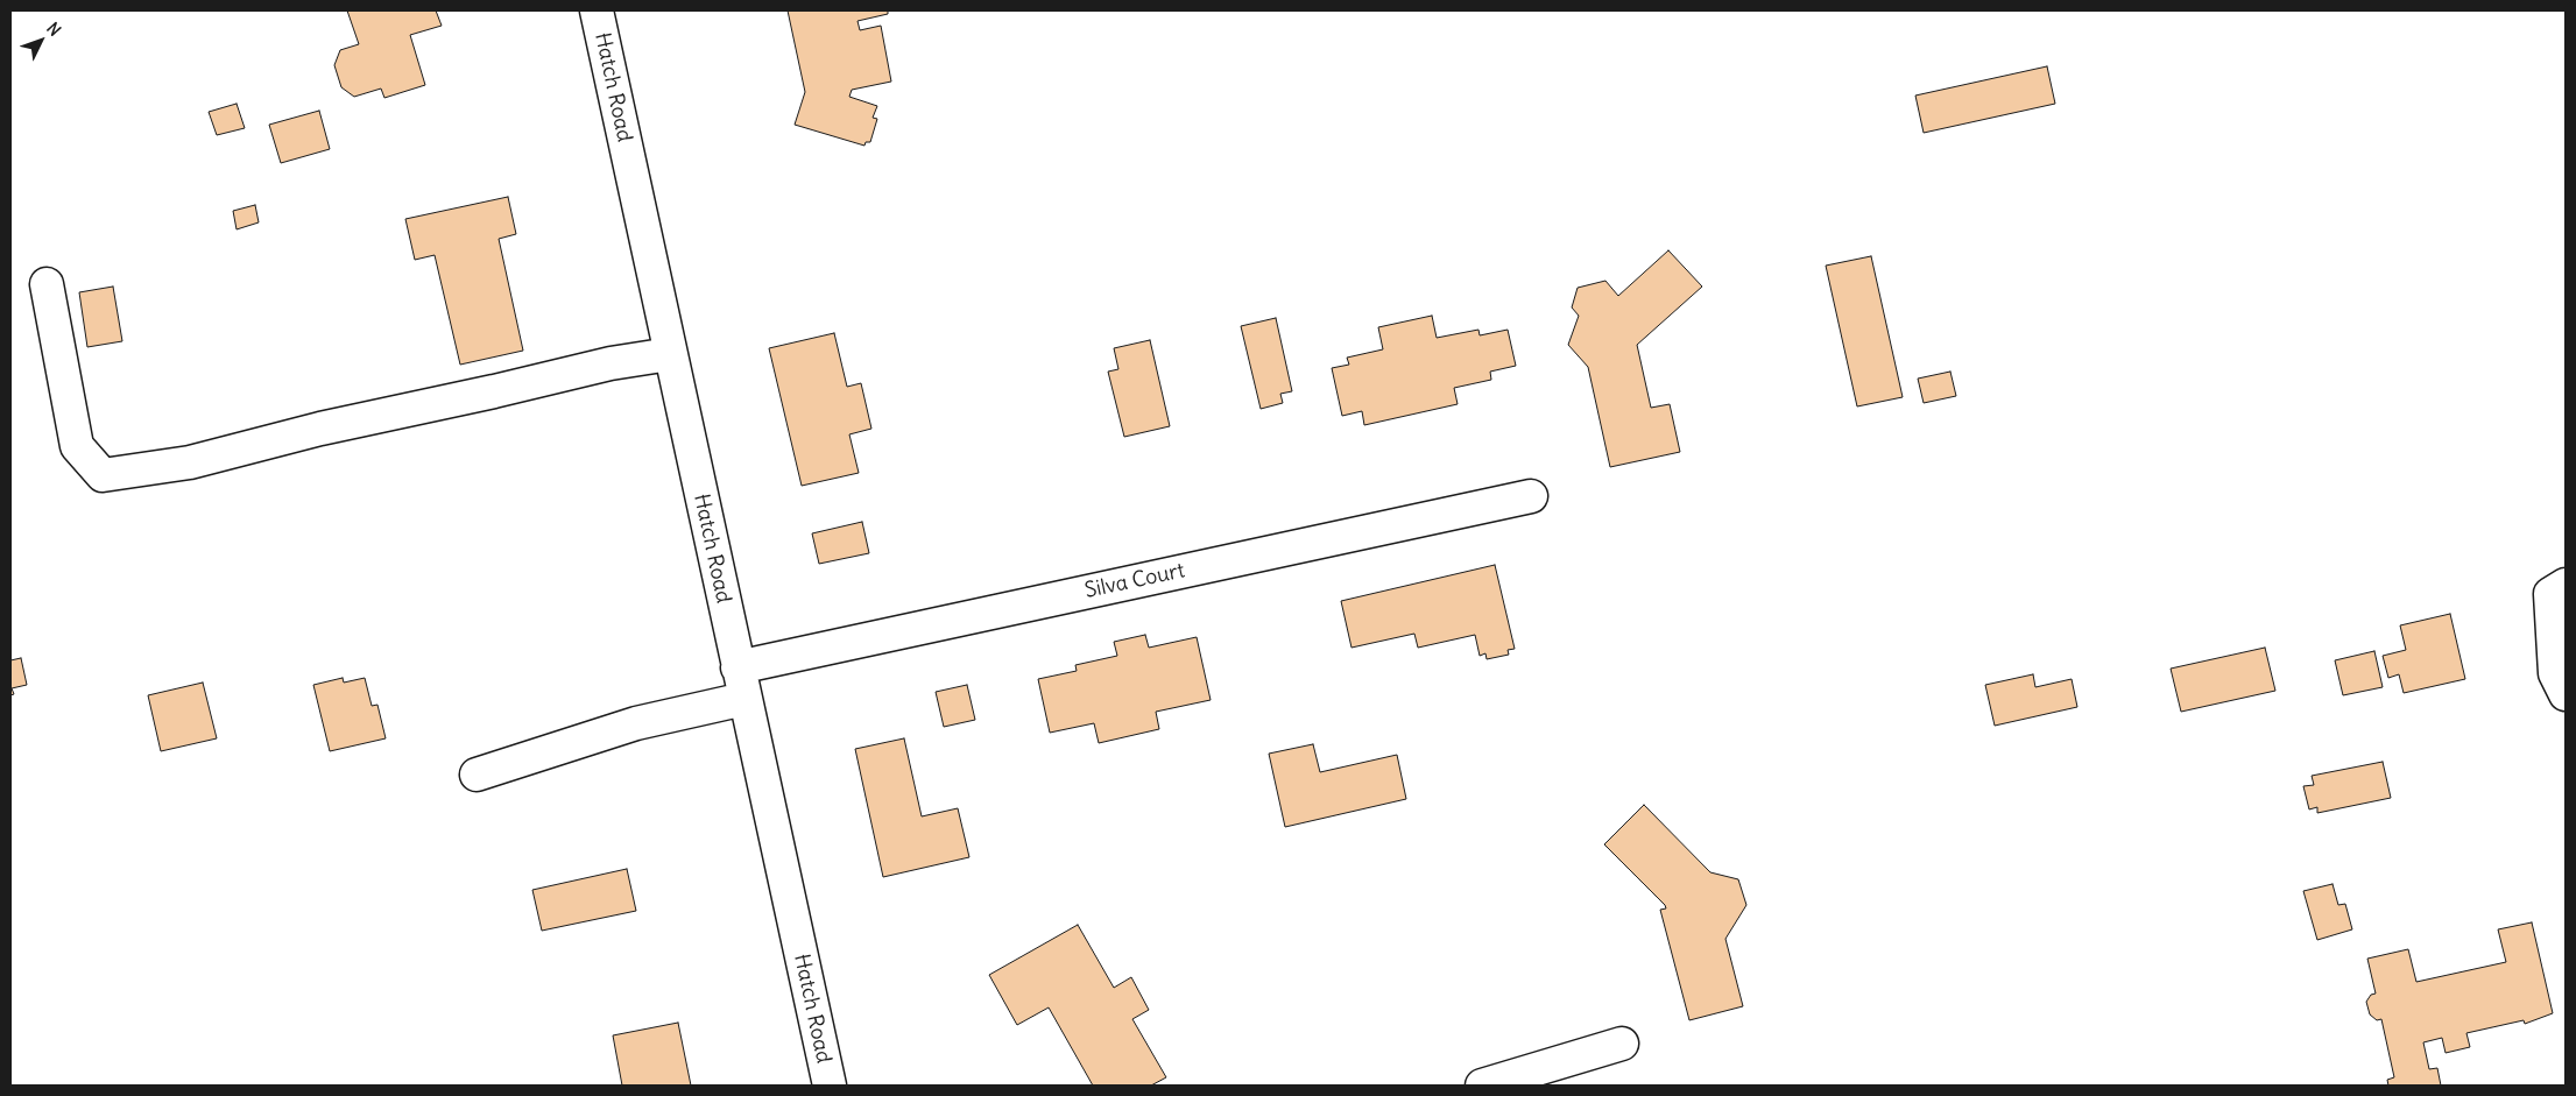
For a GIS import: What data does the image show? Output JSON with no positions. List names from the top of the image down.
{
  "streets": {
    "street": ["Hatch Road", "Silva Court"]
  },
  "crossings": [
    ["Hatch Road", "Silva Court"]
  ],
  "north": "top right"
}
